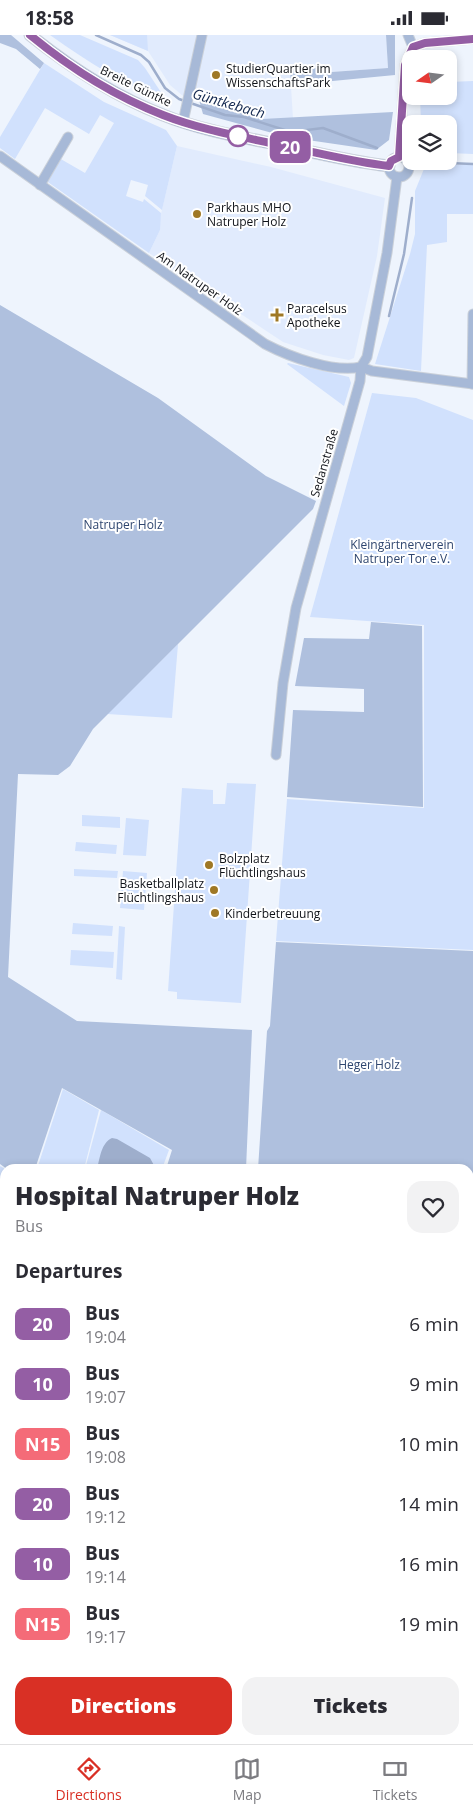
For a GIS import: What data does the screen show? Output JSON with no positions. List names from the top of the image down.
{
  "streets": {
    "street": ["Breite Güntke", "Am Natruper Holz", "Sedanstraße"]
  },
  "crossings": [
    ["Breite Güntke", "Sedanstraße"],
    ["Am Natruper Holz", "Sedanstraße"]
  ],
  "water": ["Güntkebach"],
  "parks": ["Natruper Holz", "Kleingärtnerverein Natruper Tor e.V.", "Heger Holz"],
  "places": {
    "other": [
      "StudierQuartier im WissenschaftsPark",
      "Parkhaus MHO Natruper Holz",
      "Bolzplatz Flüchtlingshaus",
      "Basketballplatz Flüchtlingshaus",
      "Kinderbetreuung"
    ],
    "health": ["Paracelsus Apotheke"]
  },
  "lines": ["bus line 20"],
  "north": "left",
  "page": {
    "status": "18:58",
    "on_map": "20",
    "heading": [
      ["Hospital Natruper Holz", "Bus"],
      "Departures"
    ],
    "list": [
      {
        "mark": "20",
        "name": "Bus",
        "note": "19:04",
        "value": "6 min"
      },
      {
        "mark": "10",
        "name": "Bus",
        "note": "19:07",
        "value": "9 min"
      },
      {
        "mark": "N15",
        "name": "Bus",
        "note": "19:08",
        "value": "10 min"
      },
      {
        "mark": "20",
        "name": "Bus",
        "note": "19:12",
        "value": "14 min"
      },
      {
        "mark": "10",
        "name": "Bus",
        "note": "19:14",
        "value": "16 min"
      },
      {
        "mark": "N15",
        "name": "Bus",
        "note": "19:17",
        "value": "19 min"
      }
    ],
    "buttons": ["Directions", "Tickets"],
    "tabs": ["Directions", "Map", "Tickets"]
  }
}
